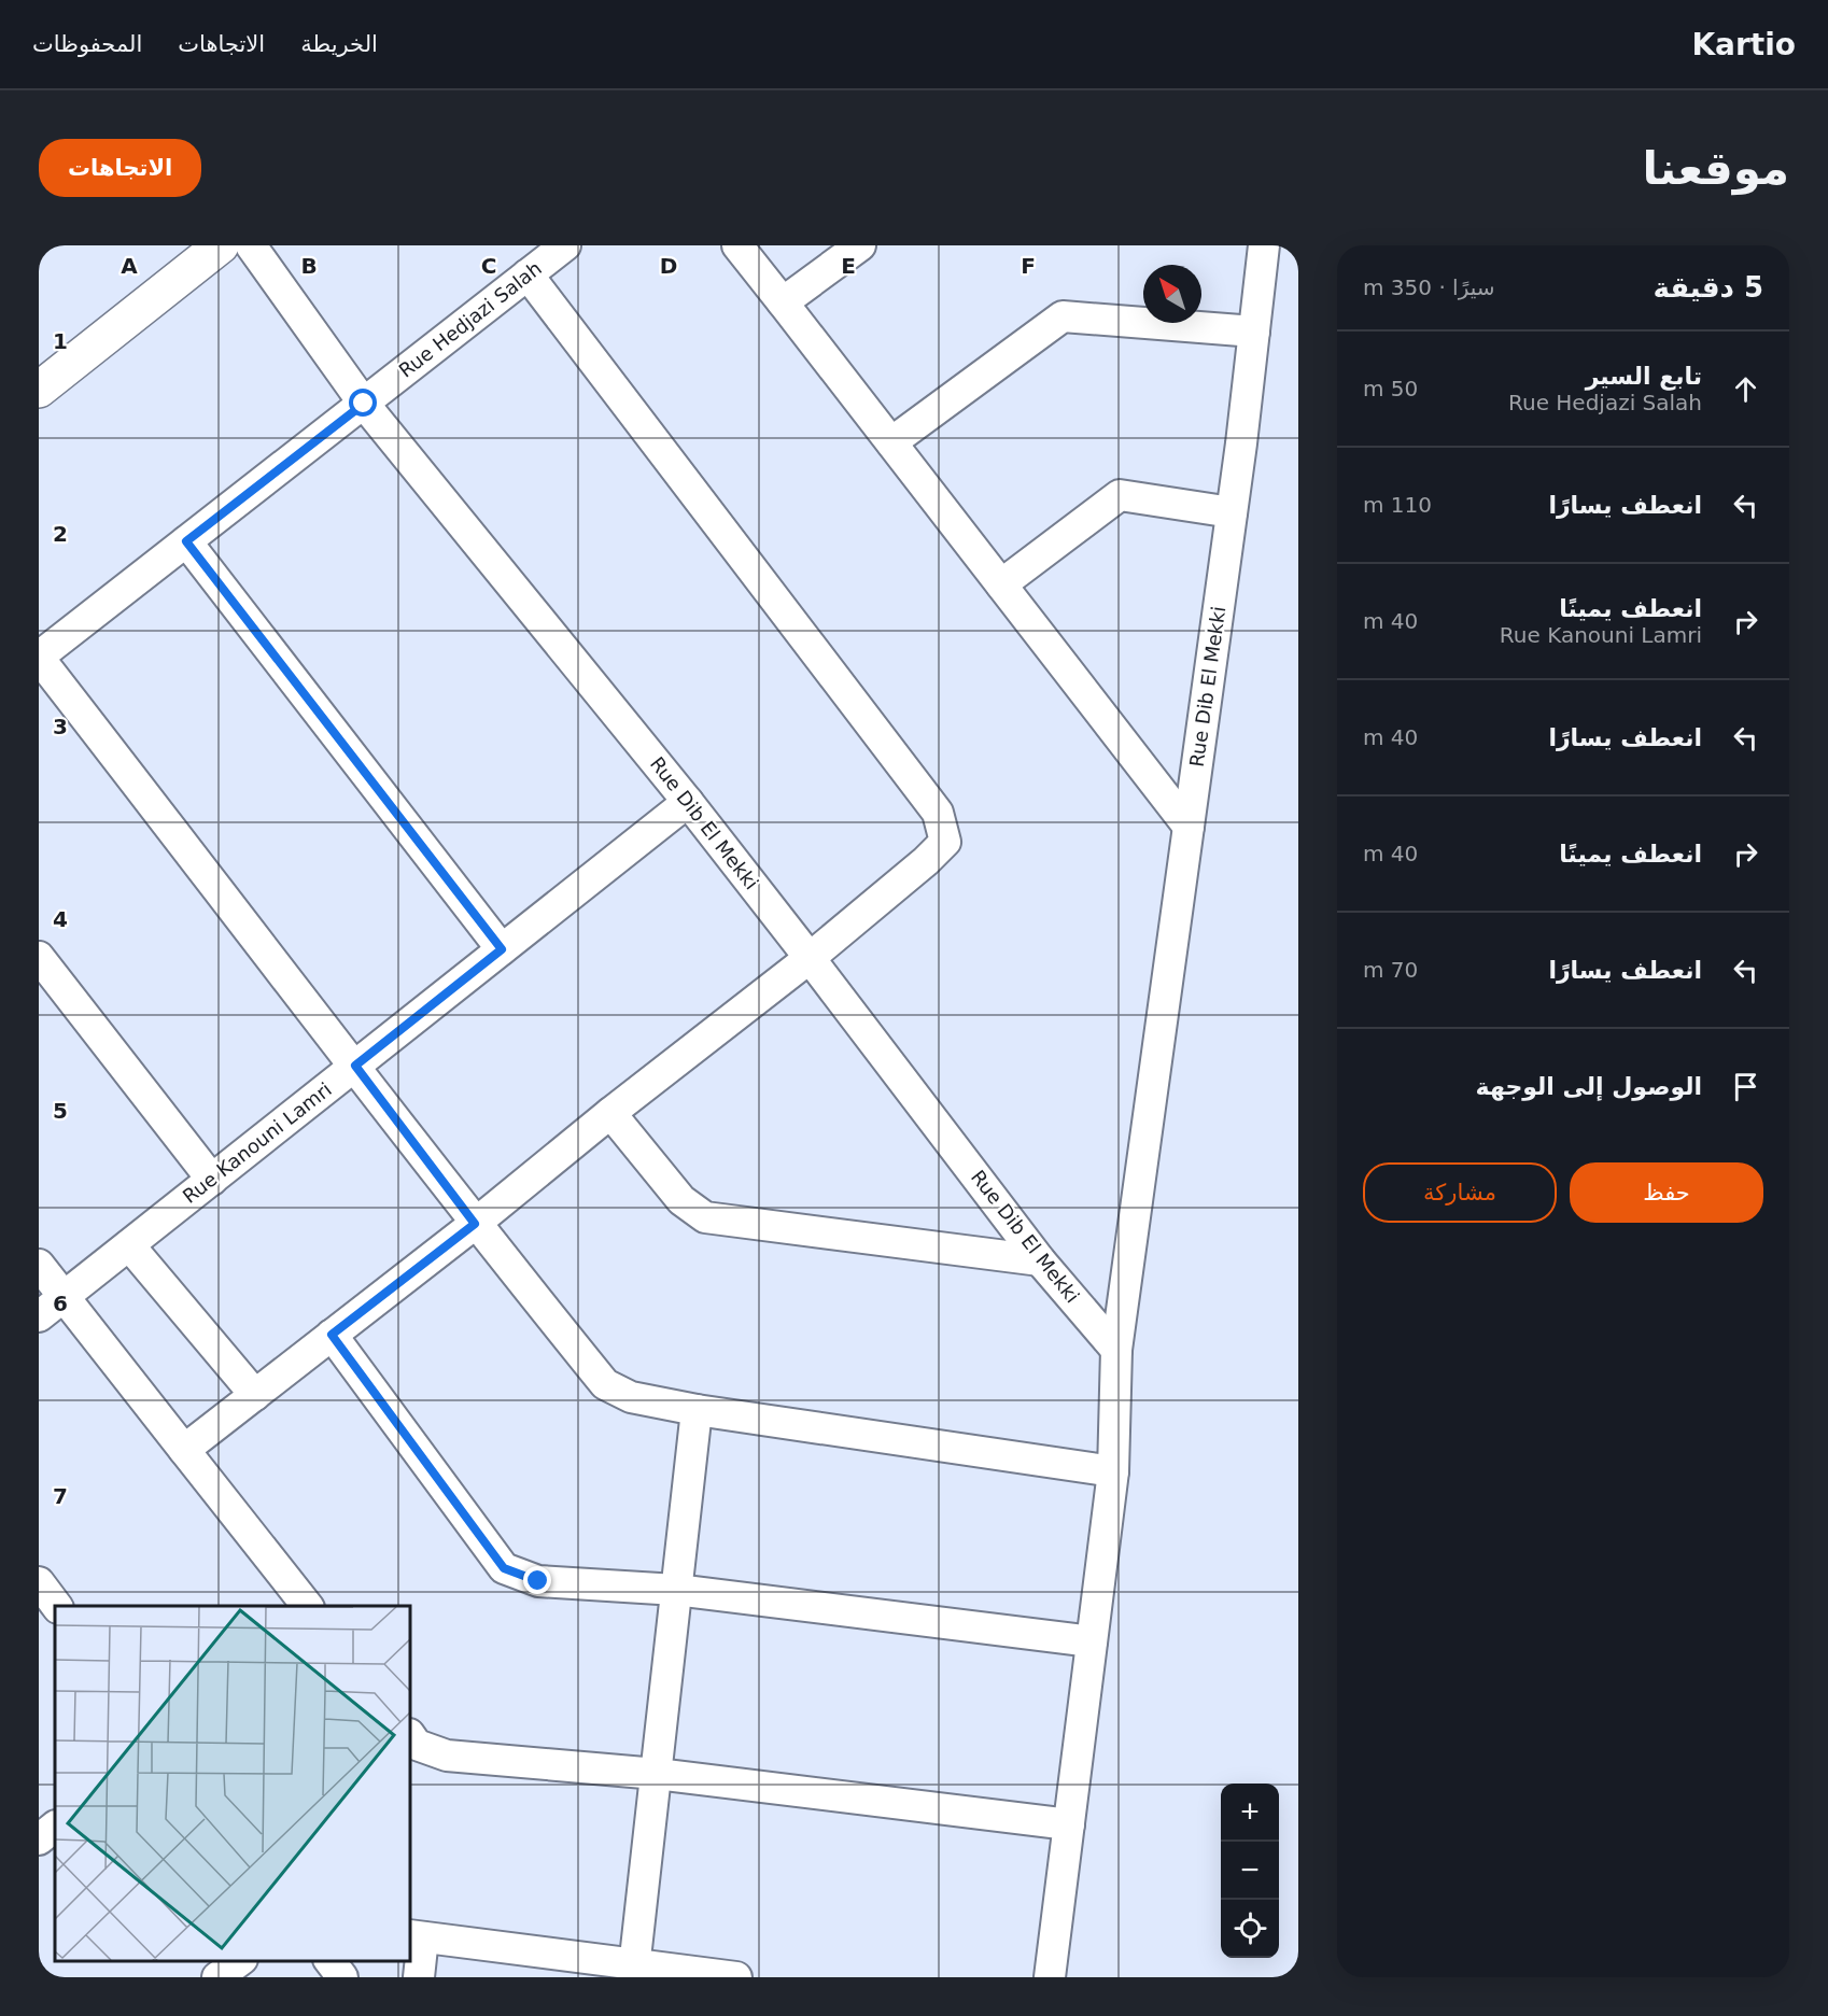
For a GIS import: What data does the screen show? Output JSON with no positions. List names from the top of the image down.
{
  "streets": {
    "street": ["Rue Hedjazi Salah", "Rue Dib El Mekki", "Rue Kanouni Lamri"]
  },
  "crossings": [
    ["Rue Hedjazi Salah", "Rue Dib El Mekki"],
    ["Rue Dib El Mekki", "Rue Kanouni Lamri"]
  ],
  "north": "top left",
  "page": {
    "header": "Kartio",
    "nav": ["الخريطة", "الاتجاهات", "المحفوظات"],
    "buttons": [
      "الاتجاهات",
      ["حفظ", "مشاركة"]
    ],
    "title": "موقعنا",
    "heading": ["5 دقيقة", "سيرًا · 350 m"],
    "list": [
      ["تابع السير", "Rue Hedjazi Salah", "50 m"],
      ["انعطف يسارًا", "110 m"],
      ["انعطف يمينًا", "Rue Kanouni Lamri", "40 m"],
      ["انعطف يسارًا", "40 m"],
      ["انعطف يمينًا", "40 m"],
      ["انعطف يسارًا", "70 m"],
      "الوصول إلى الوجهة"
    ],
    "map_buttons": ["+", "−"]
  },
  "grid": {
    "columns": [
      "A",
      "B",
      "C",
      "D",
      "E",
      "F"
    ],
    "rows": [
      "1",
      "2",
      "3",
      "4",
      "5",
      "6",
      "7"
    ]
  }
}
